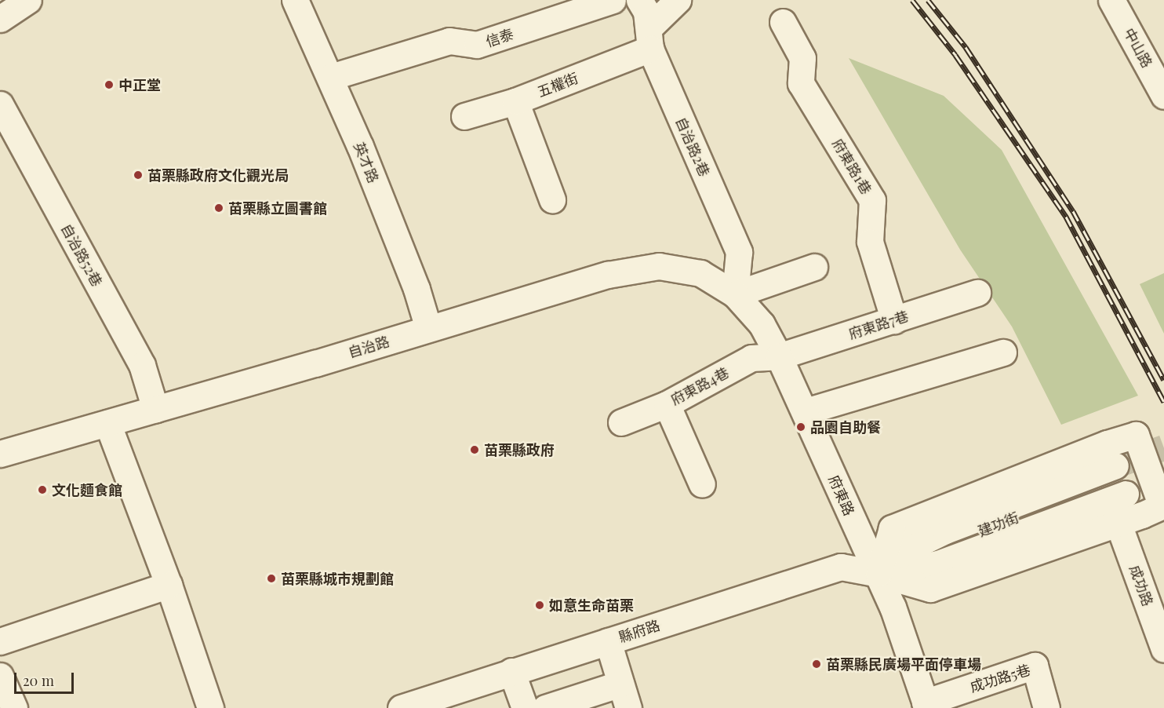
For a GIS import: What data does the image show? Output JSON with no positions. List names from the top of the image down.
{
  "streets": {
    "street": [
      "信泰",
      "中山路",
      "五權街",
      "自治路2巷",
      "英才路",
      "府東路1巷",
      "自治路52巷",
      "府東路7巷",
      "自治路",
      "府東路4巷",
      "府東路",
      "建功街",
      "成功路",
      "縣府路",
      "成功路5巷"
    ]
  },
  "crossings": [
    ["信泰", "英才路"],
    ["五權街", "自治路2巷"],
    ["自治路2巷", "自治路"],
    ["自治路2巷", "府東路"],
    ["英才路", "自治路"],
    ["府東路1巷", "府東路7巷"],
    ["自治路52巷", "自治路"],
    ["府東路7巷", "府東路4巷"],
    ["府東路7巷", "府東路"],
    ["自治路", "府東路"],
    ["府東路4巷", "府東路"],
    ["府東路", "建功街"],
    ["府東路", "縣府路"],
    ["府東路", "成功路5巷"],
    ["建功街", "縣府路"],
    ["成功路", "縣府路"]
  ],
  "places": [
    "中正堂",
    "苗栗縣政府文化觀光局",
    "苗栗縣立圖書館",
    "品園自助餐",
    "苗栗縣政府",
    "文化麵食館",
    "苗栗縣城市規劃館",
    "如意生命苗栗",
    "苗栗縣民廣場平面停車場"
  ],
  "scale_bar": "20 m"
}
